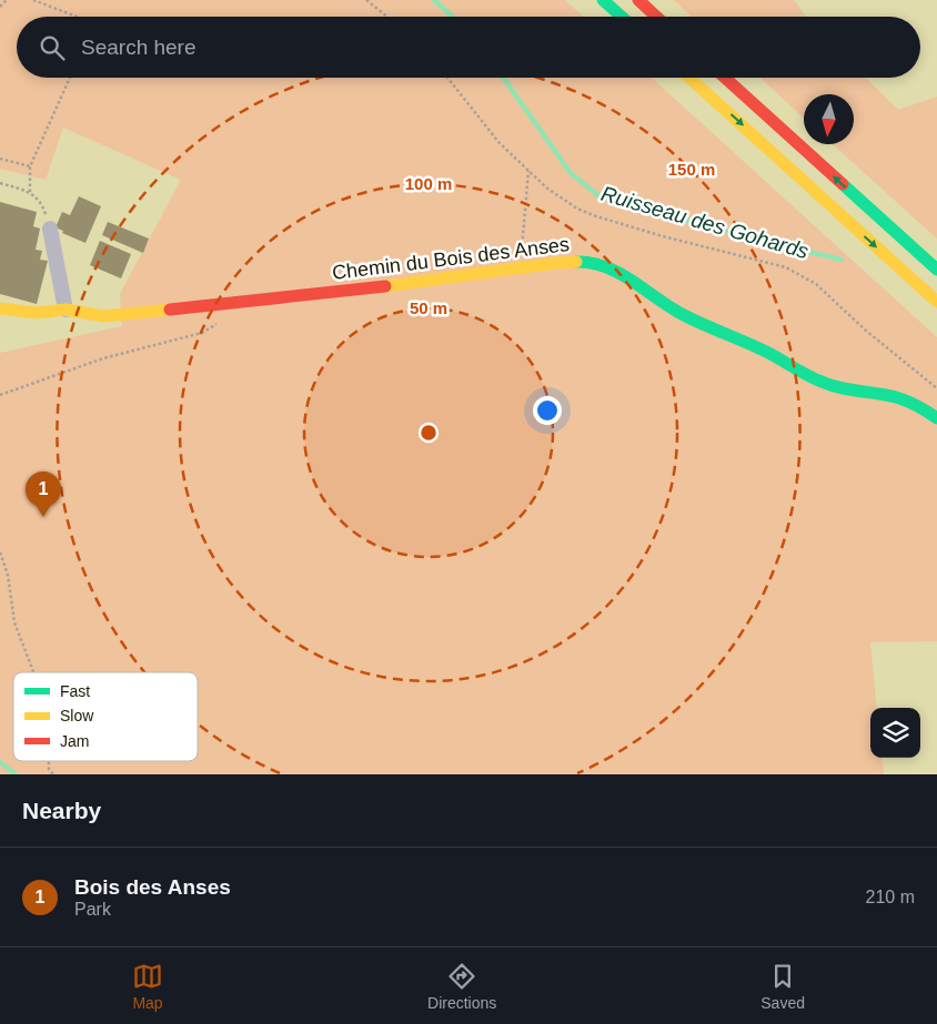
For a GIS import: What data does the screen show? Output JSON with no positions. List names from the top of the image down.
{
  "streets": {
    "main road": ["Chemin du Bois des Anses"]
  },
  "water": ["Ruisseau des Gohards"],
  "legend": ["Fast", "Slow", "Jam"],
  "north": "bottom",
  "page": {
    "search": "Search here",
    "pins": "1",
    "heading": "Nearby",
    "list": [
      {
        "mark": "1",
        "name": "Bois des Anses",
        "note": "Park",
        "value": "210 m"
      }
    ],
    "nav": ["Map", "Directions", "Saved"]
  },
  "rings": ["150 m", "100 m", "50 m"]
}
